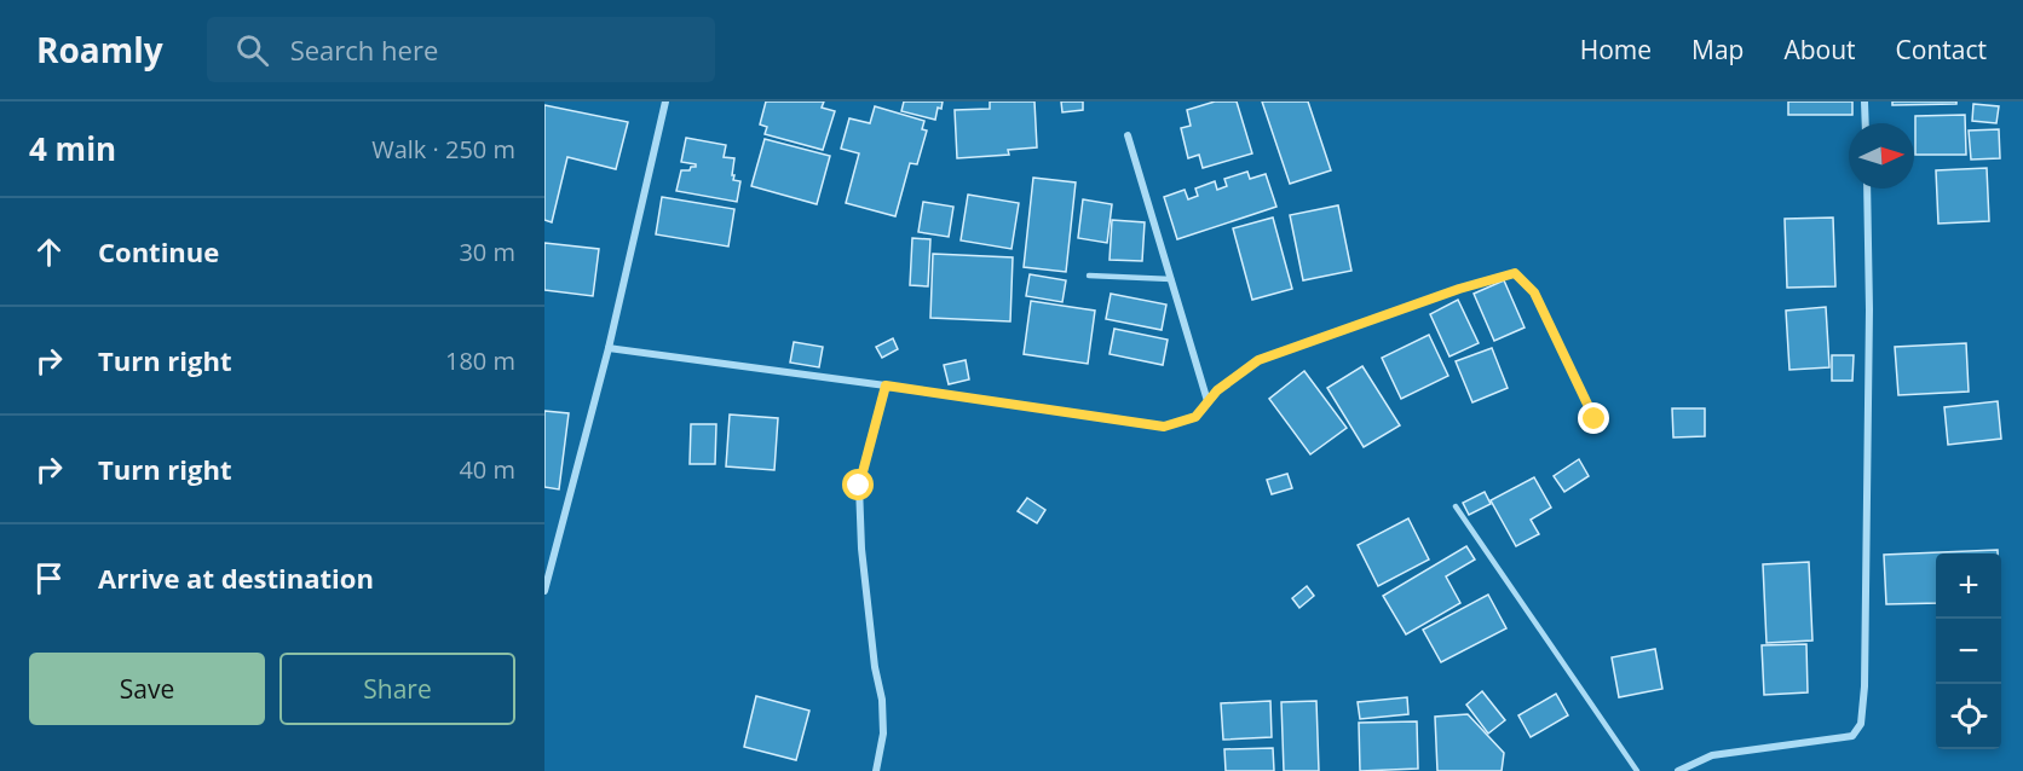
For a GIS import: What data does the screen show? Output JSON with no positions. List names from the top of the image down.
{
  "north": "right",
  "page": {
    "header": "Roamly",
    "search": "Search here",
    "nav": [
      "Home",
      "Map",
      "About",
      "Contact"
    ],
    "heading": ["4 min", "Walk · 250 m"],
    "list": [
      ["Continue", "30 m"],
      ["Turn right", "180 m"],
      ["Turn right", "40 m"],
      "Arrive at destination"
    ],
    "map_buttons": ["+", "−"],
    "buttons": ["Save", "Share"]
  }
}
